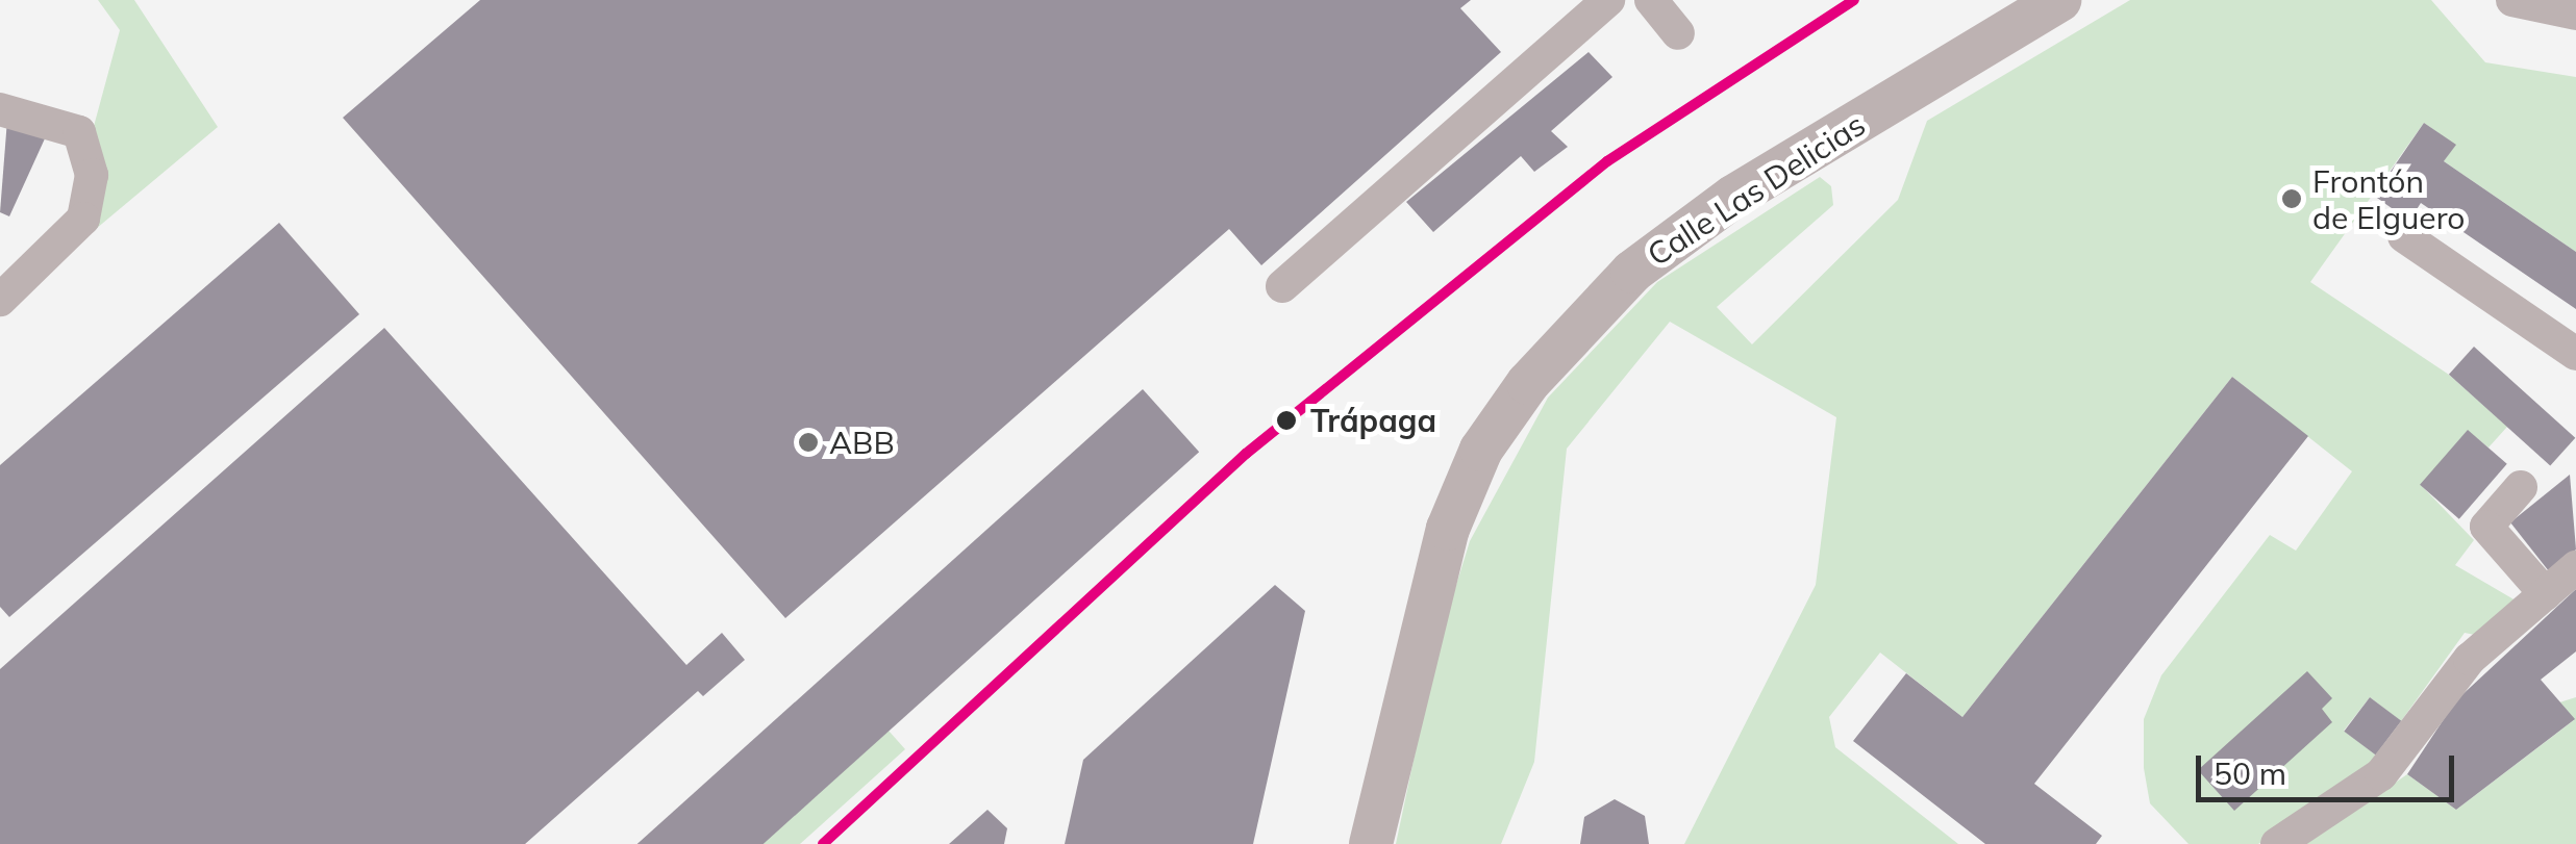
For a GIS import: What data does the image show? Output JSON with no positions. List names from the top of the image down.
{
  "streets": {
    "street": ["Calle Las Delicias"]
  },
  "places": ["Frontón de Elguero", "Trápaga", "ABB"],
  "scale_bar": "50 m"
}
